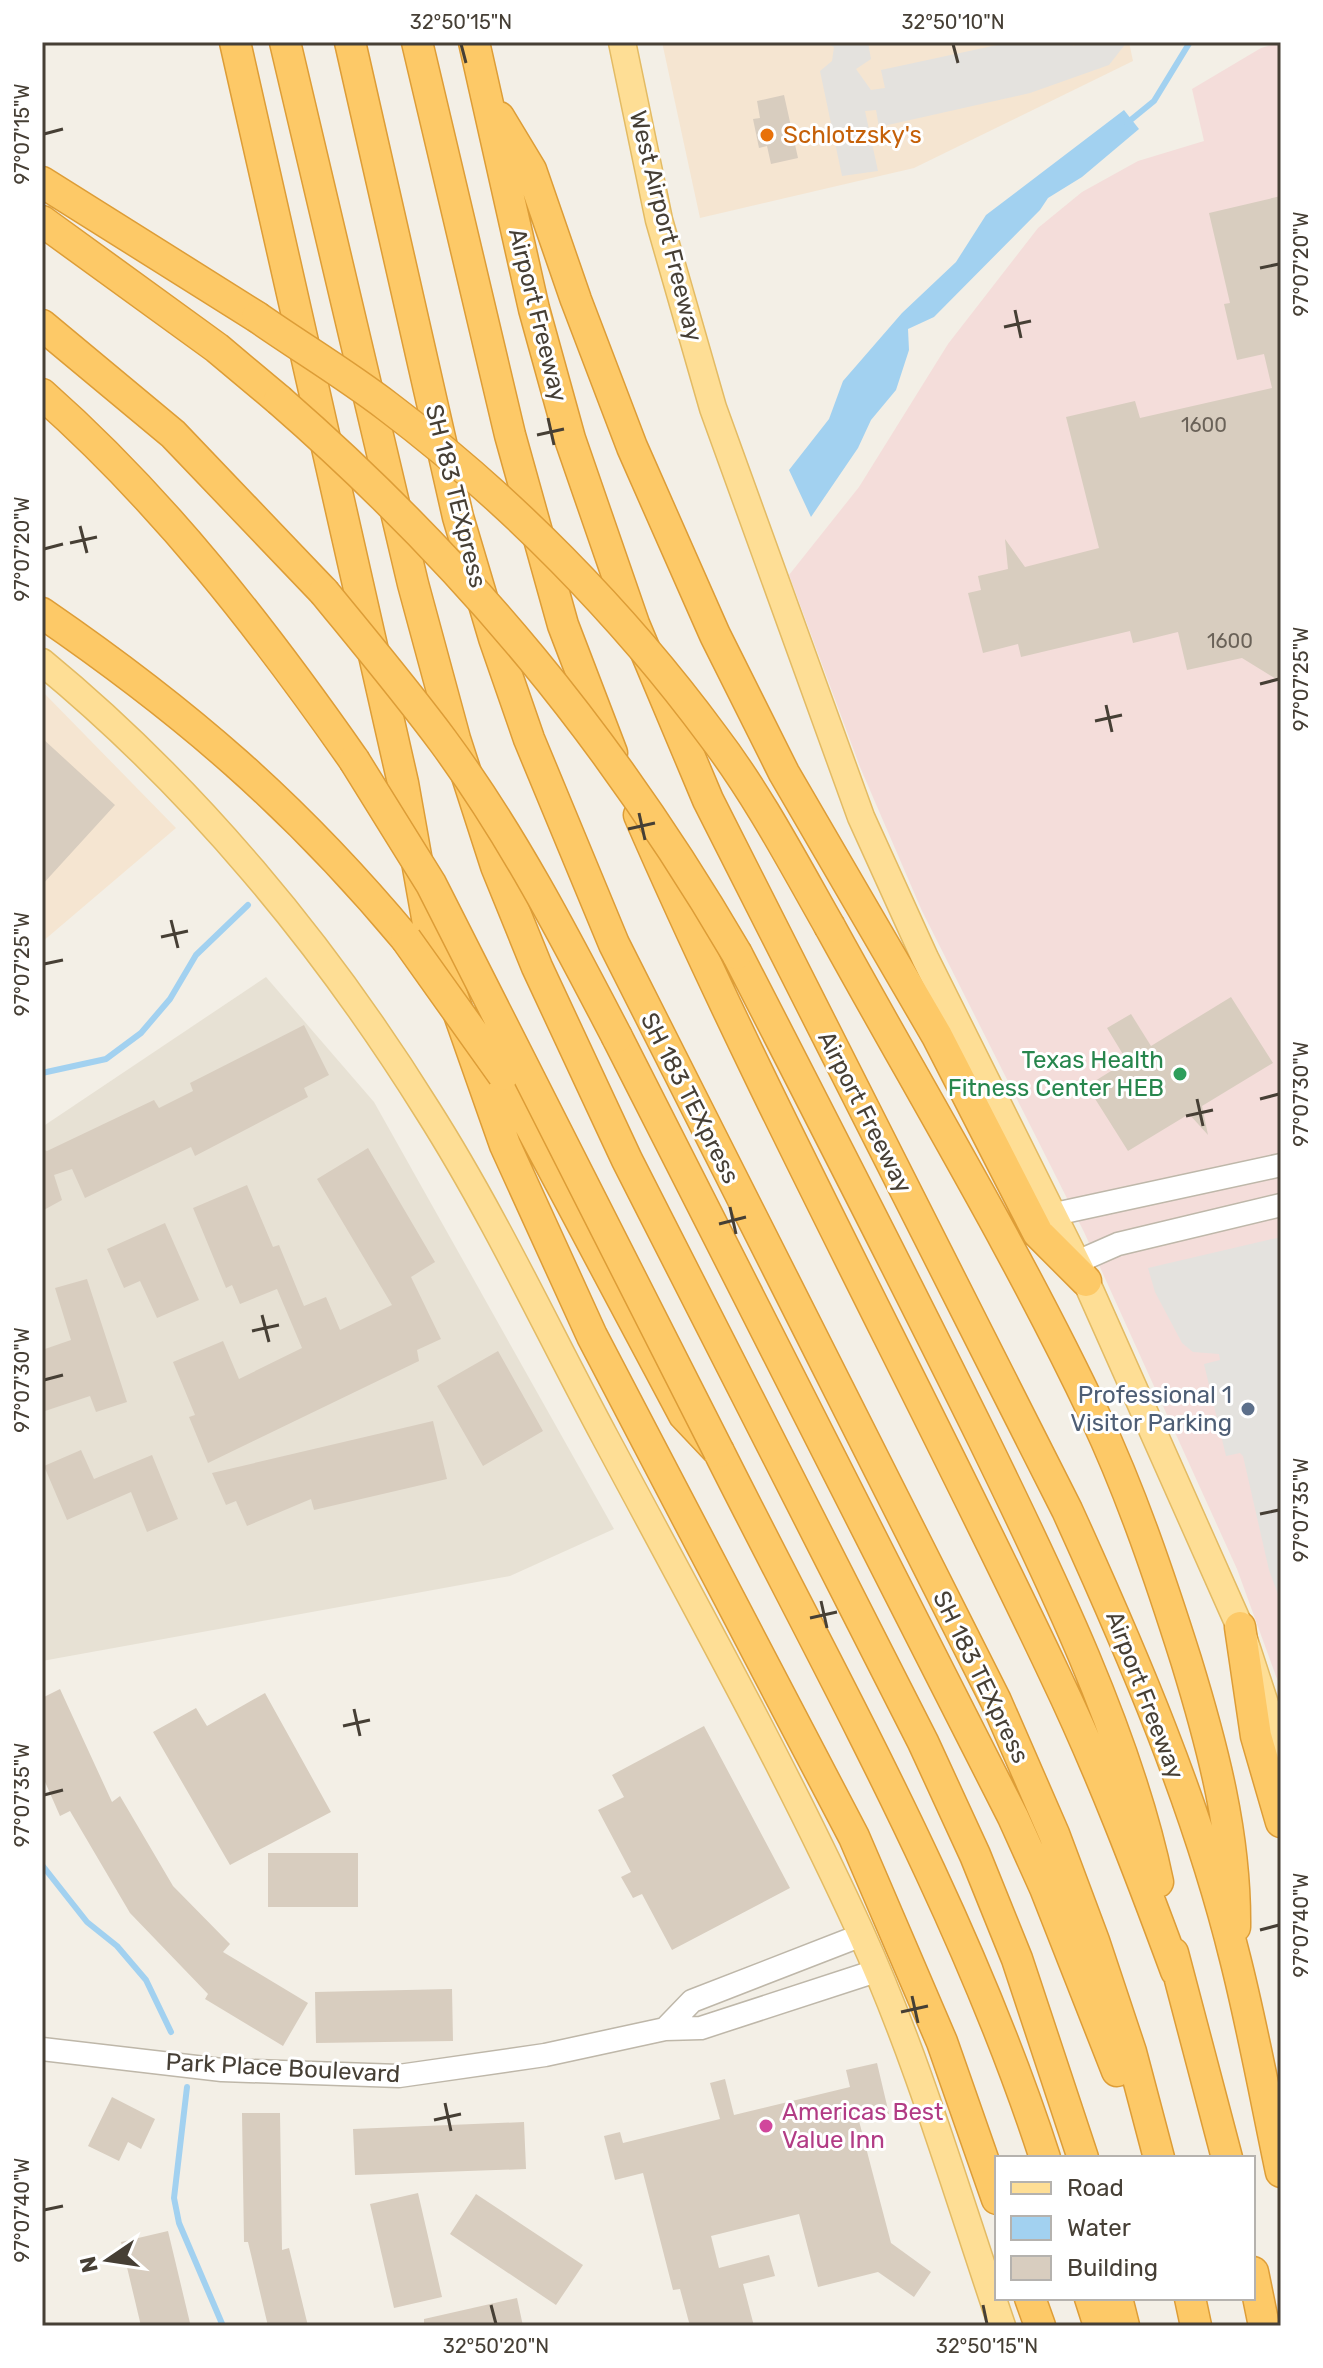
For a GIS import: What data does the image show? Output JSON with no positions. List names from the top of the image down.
{
  "streets": {
    "highway": ["Airport Freeway", "SH 183 TEXpress"],
    "main road": ["West Airport Freeway"],
    "street": ["Park Place Boulevard"]
  },
  "places": [
    "Schlotzsky's",
    "Texas Health Fitness Center HEB",
    "Professional 1 Visitor Parking",
    "Americas Best Value Inn"
  ],
  "house_numbers": ["1600", "1600"],
  "legend": ["Road", "Water", "Building"],
  "north": "left",
  "coordinates": [
    "32°50'15\"N",
    "32°50'10\"N",
    "97°07'15\"W",
    "97°07'20\"W",
    "97°07'25\"W",
    "97°07'30\"W",
    "97°07'35\"W",
    "97°07'40\"W",
    "32°50'20\"N"
  ]
}
